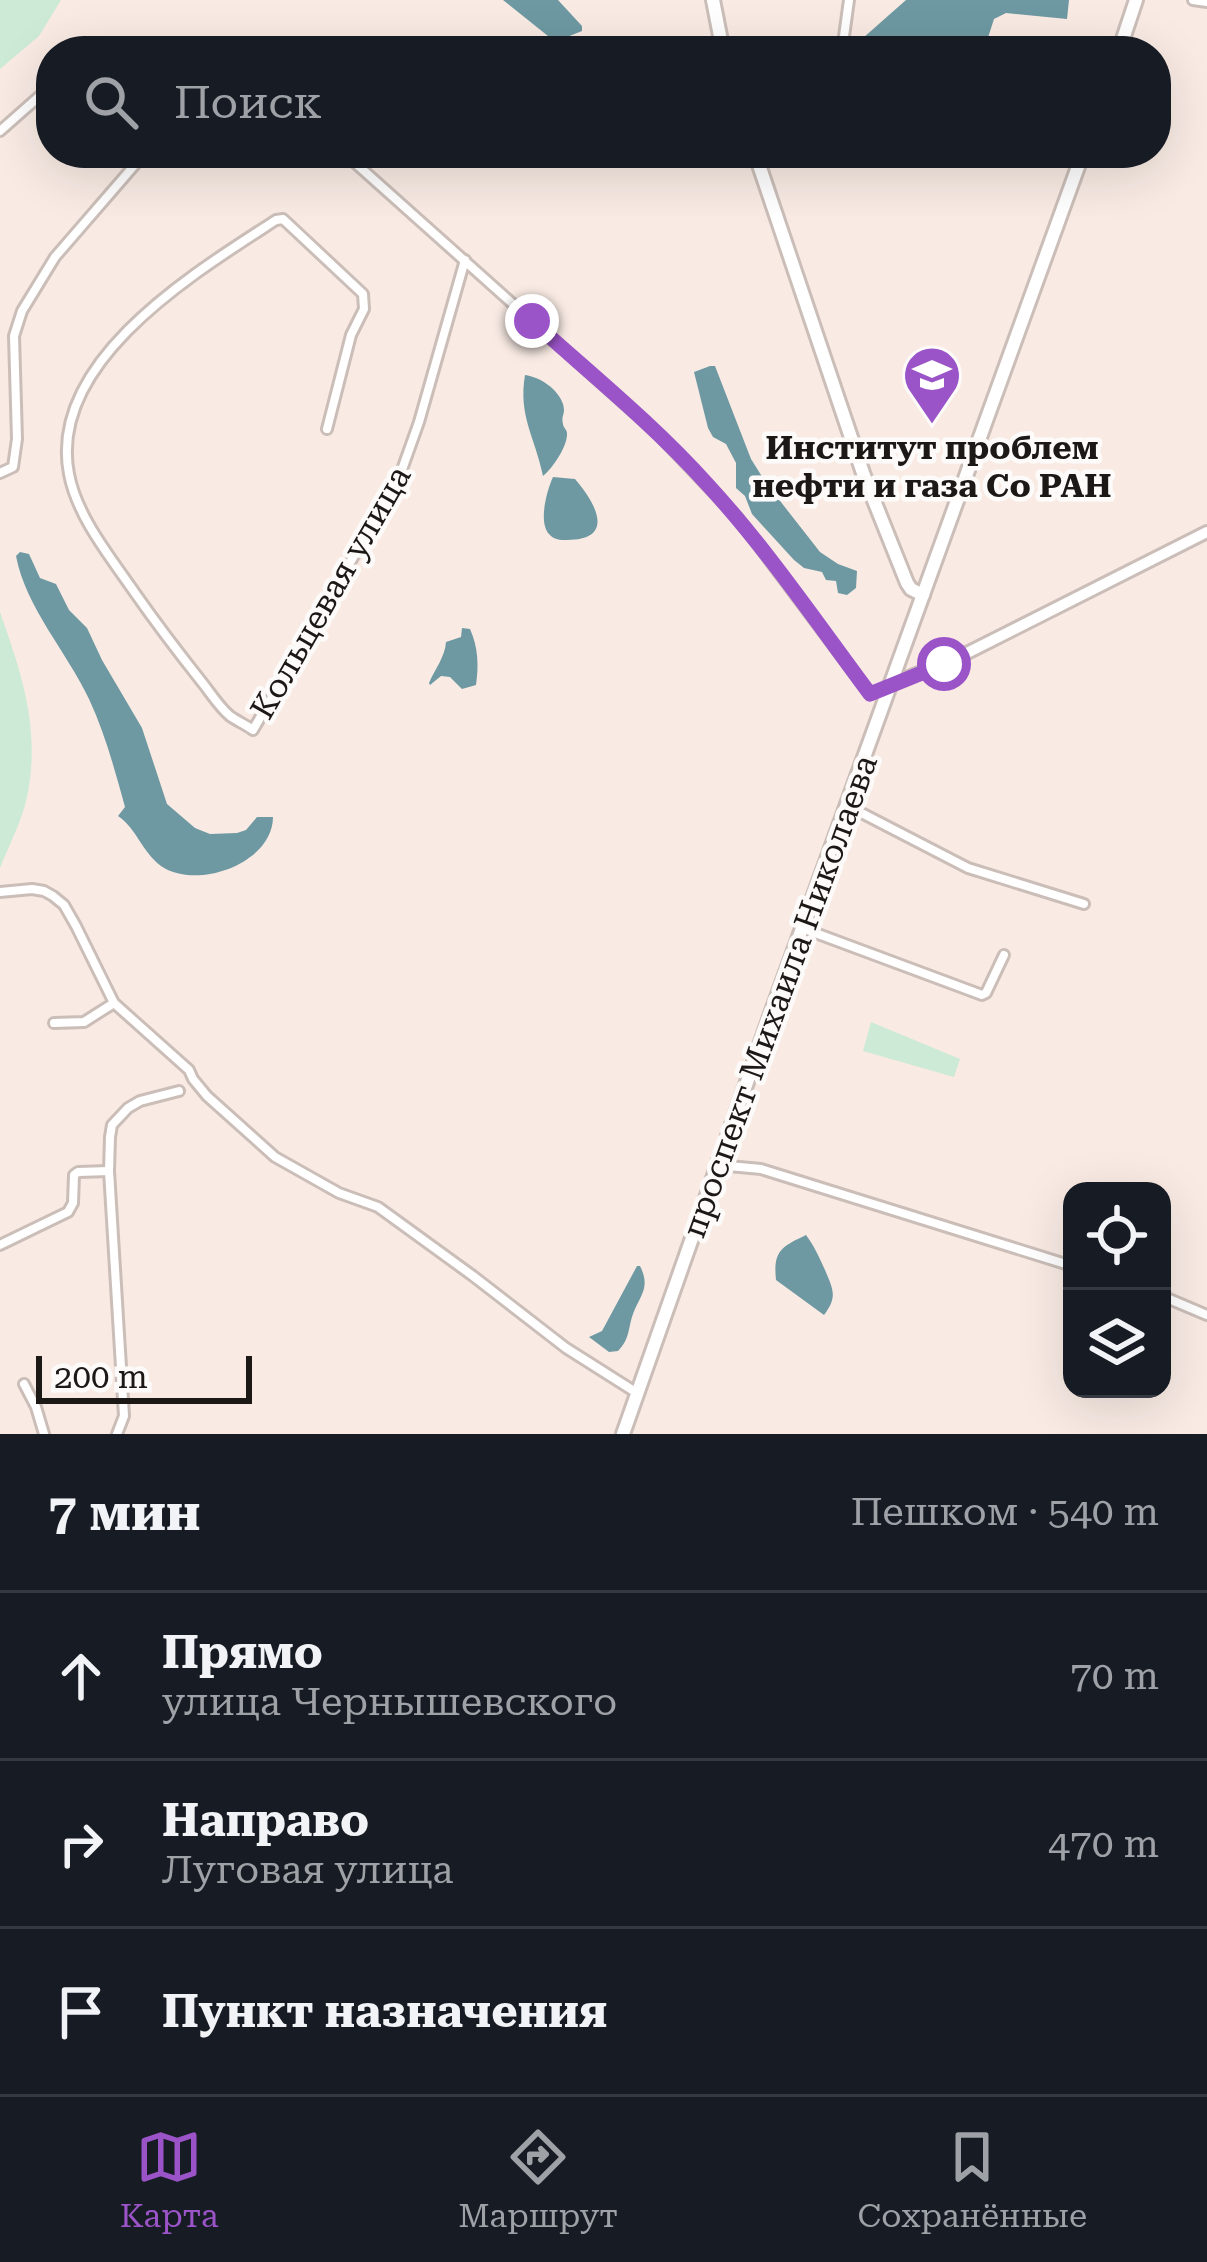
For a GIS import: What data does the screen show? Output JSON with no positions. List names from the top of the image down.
{
  "streets": {
    "main road": ["проспект Михаила Николаева"],
    "street": ["Кольцевая улица"]
  },
  "places": {
    "school or university": ["Институт проблем нефти и газа Со РАН"]
  },
  "scale_bar": "200 m",
  "page": {
    "search": "Поиск",
    "scale": "200 m",
    "heading": ["7 мин", "Пешком · 540 m"],
    "list": [
      ["Прямо", "улица Чернышевского", "70 m"],
      ["Направо", "Луговая улица", "470 m"],
      "Пункт назначения"
    ],
    "nav": ["Карта", "Маршрут", "Сохранённые"]
  }
}
